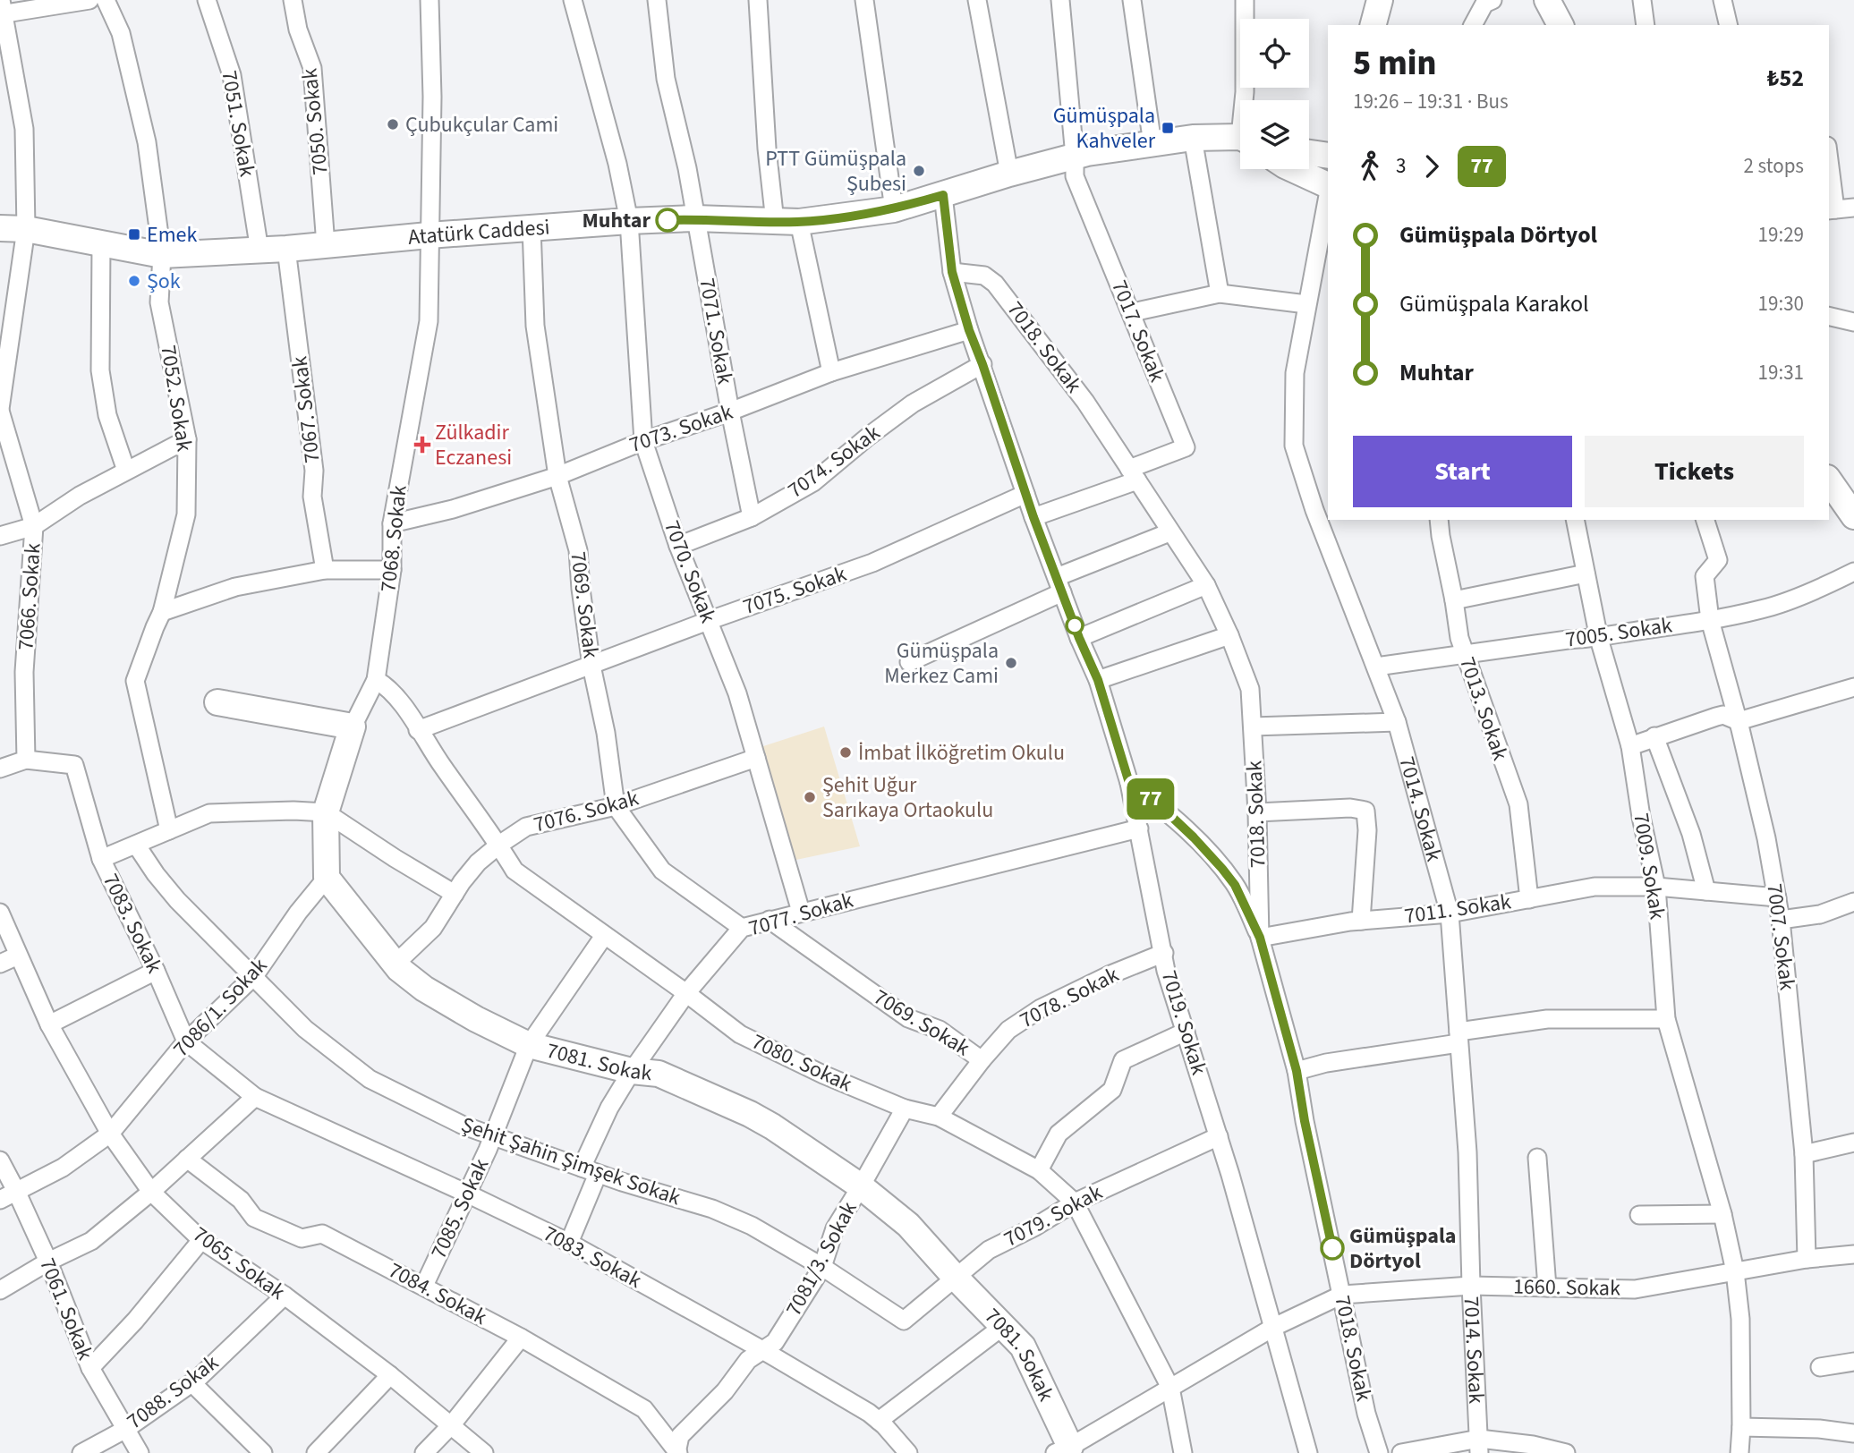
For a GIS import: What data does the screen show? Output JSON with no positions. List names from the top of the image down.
{
  "streets": {
    "street": [
      "7050. Sokak",
      "7051. Sokak",
      "Atatürk Caddesi",
      "7071. Sokak",
      "7017. Sokak",
      "7018. Sokak",
      "7052. Sokak",
      "7067. Sokak",
      "7073. Sokak",
      "7074. Sokak",
      "7068. Sokak",
      "7070. Sokak",
      "7075. Sokak",
      "7066. Sokak",
      "7069. Sokak",
      "7005. Sokak",
      "7013. Sokak",
      "7014. Sokak",
      "7076. Sokak",
      "7009. Sokak",
      "7011. Sokak",
      "7077. Sokak",
      "7083. Sokak",
      "7007. Sokak",
      "7078. Sokak",
      "7086/1. Sokak",
      "7019. Sokak",
      "7081. Sokak",
      "7080. Sokak",
      "Şehit Şahin Şimşek Sokak",
      "7085. Sokak",
      "7079. Sokak",
      "7081/3. Sokak",
      "7065. Sokak",
      "1660. Sokak",
      "7084. Sokak",
      "7061. Sokak",
      "7088. Sokak"
    ]
  },
  "crossings": [
    ["7050. Sokak", "Atatürk Caddesi"],
    ["7051. Sokak", "Atatürk Caddesi"],
    ["Atatürk Caddesi", "7071. Sokak"],
    ["Atatürk Caddesi", "7017. Sokak"],
    ["Atatürk Caddesi", "7052. Sokak"],
    ["Atatürk Caddesi", "7067. Sokak"],
    ["Atatürk Caddesi", "7068. Sokak"],
    ["Atatürk Caddesi", "7070. Sokak"],
    ["Atatürk Caddesi", "7066. Sokak"],
    ["Atatürk Caddesi", "7069. Sokak"],
    ["Atatürk Caddesi", "7019. Sokak"],
    ["7071. Sokak", "7073. Sokak"],
    ["7071. Sokak", "7074. Sokak"],
    ["7017. Sokak", "7018. Sokak"],
    ["7018. Sokak", "7011. Sokak"],
    ["7018. Sokak", "7019. Sokak"],
    ["7018. Sokak", "1660. Sokak"],
    ["7073. Sokak", "7068. Sokak"],
    ["7073. Sokak", "7070. Sokak"],
    ["7073. Sokak", "7069. Sokak"],
    ["7073. Sokak", "7019. Sokak"],
    ["7074. Sokak", "7070. Sokak"],
    ["7074. Sokak", "7019. Sokak"],
    ["7068. Sokak", "7080. Sokak"],
    ["7070. Sokak", "7075. Sokak"],
    ["7070. Sokak", "7076. Sokak"],
    ["7070. Sokak", "7077. Sokak"],
    ["7075. Sokak", "7069. Sokak"],
    ["7075. Sokak", "7019. Sokak"],
    ["7075. Sokak", "7080. Sokak"],
    ["7066. Sokak", "7083. Sokak"],
    ["7069. Sokak", "7076. Sokak"],
    ["7069. Sokak", "7077. Sokak"],
    ["7069. Sokak", "7078. Sokak"],
    ["7005. Sokak", "7013. Sokak"],
    ["7005. Sokak", "7014. Sokak"],
    ["7005. Sokak", "7009. Sokak"],
    ["7005. Sokak", "7007. Sokak"],
    ["7013. Sokak", "7011. Sokak"],
    ["7014. Sokak", "7011. Sokak"],
    ["7014. Sokak", "1660. Sokak"],
    ["7076. Sokak", "7081. Sokak"],
    ["7076. Sokak", "7080. Sokak"],
    ["7009. Sokak", "7011. Sokak"],
    ["7009. Sokak", "1660. Sokak"],
    ["7011. Sokak", "7007. Sokak"],
    ["7077. Sokak", "7083. Sokak"],
    ["7077. Sokak", "7019. Sokak"],
    ["7077. Sokak", "7081. Sokak"],
    ["7077. Sokak", "7080. Sokak"],
    ["7077. Sokak", "Şehit Şahin Şimşek Sokak"],
    ["7083. Sokak", "7086/1. Sokak"],
    ["7083. Sokak", "7085. Sokak"],
    ["7083. Sokak", "7081/3. Sokak"],
    ["7007. Sokak", "1660. Sokak"],
    ["7078. Sokak", "7019. Sokak"],
    ["7078. Sokak", "7080. Sokak"],
    ["7086/1. Sokak", "7081. Sokak"],
    ["7086/1. Sokak", "Şehit Şahin Şimşek Sokak"],
    ["7086/1. Sokak", "7065. Sokak"],
    ["7086/1. Sokak", "7061. Sokak"],
    ["7019. Sokak", "7079. Sokak"],
    ["7019. Sokak", "1660. Sokak"],
    ["7081. Sokak", "7085. Sokak"],
    ["7081. Sokak", "7079. Sokak"],
    ["7081. Sokak", "7081/3. Sokak"],
    ["7081. Sokak", "1660. Sokak"],
    ["7080. Sokak", "7085. Sokak"],
    ["7080. Sokak", "7079. Sokak"],
    ["7080. Sokak", "7081/3. Sokak"],
    ["7080. Sokak", "1660. Sokak"],
    ["Şehit Şahin Şimşek Sokak", "7085. Sokak"],
    ["Şehit Şahin Şimşek Sokak", "7079. Sokak"],
    ["Şehit Şahin Şimşek Sokak", "7081/3. Sokak"],
    ["7085. Sokak", "7084. Sokak"],
    ["7081/3. Sokak", "7084. Sokak"],
    ["7065. Sokak", "7088. Sokak"],
    ["7061. Sokak", "7088. Sokak"]
  ],
  "places": {
    "other": [
      "Çubukçular Cami",
      "PTT Gümüşpala Şubesi",
      "Muhtar",
      "Şok",
      "Gümüşpala Merkez Cami",
      "İmbat İlköğretim Okulu",
      "Şehit Uğur Sarıkaya Ortaokulu",
      "Gümüşpala Dörtyol"
    ],
    "transit": ["Gümüşpala Kahveler", "Emek"],
    "health": ["Zülkadir Eczanesi"]
  },
  "lines": ["bus line 77"],
  "page": {
    "on_map": "77",
    "heading": ["5 min", "19:26 – 19:31 · Bus", "₺52"],
    "legs": ["3", "77", "2 stops"],
    "list": [
      {
        "name": "Gümüşpala Dörtyol",
        "value": "19:29"
      },
      {
        "name": "Gümüşpala Karakol",
        "value": "19:30"
      },
      {
        "name": "Muhtar",
        "value": "19:31"
      }
    ],
    "buttons": ["Start", "Tickets"]
  }
}
